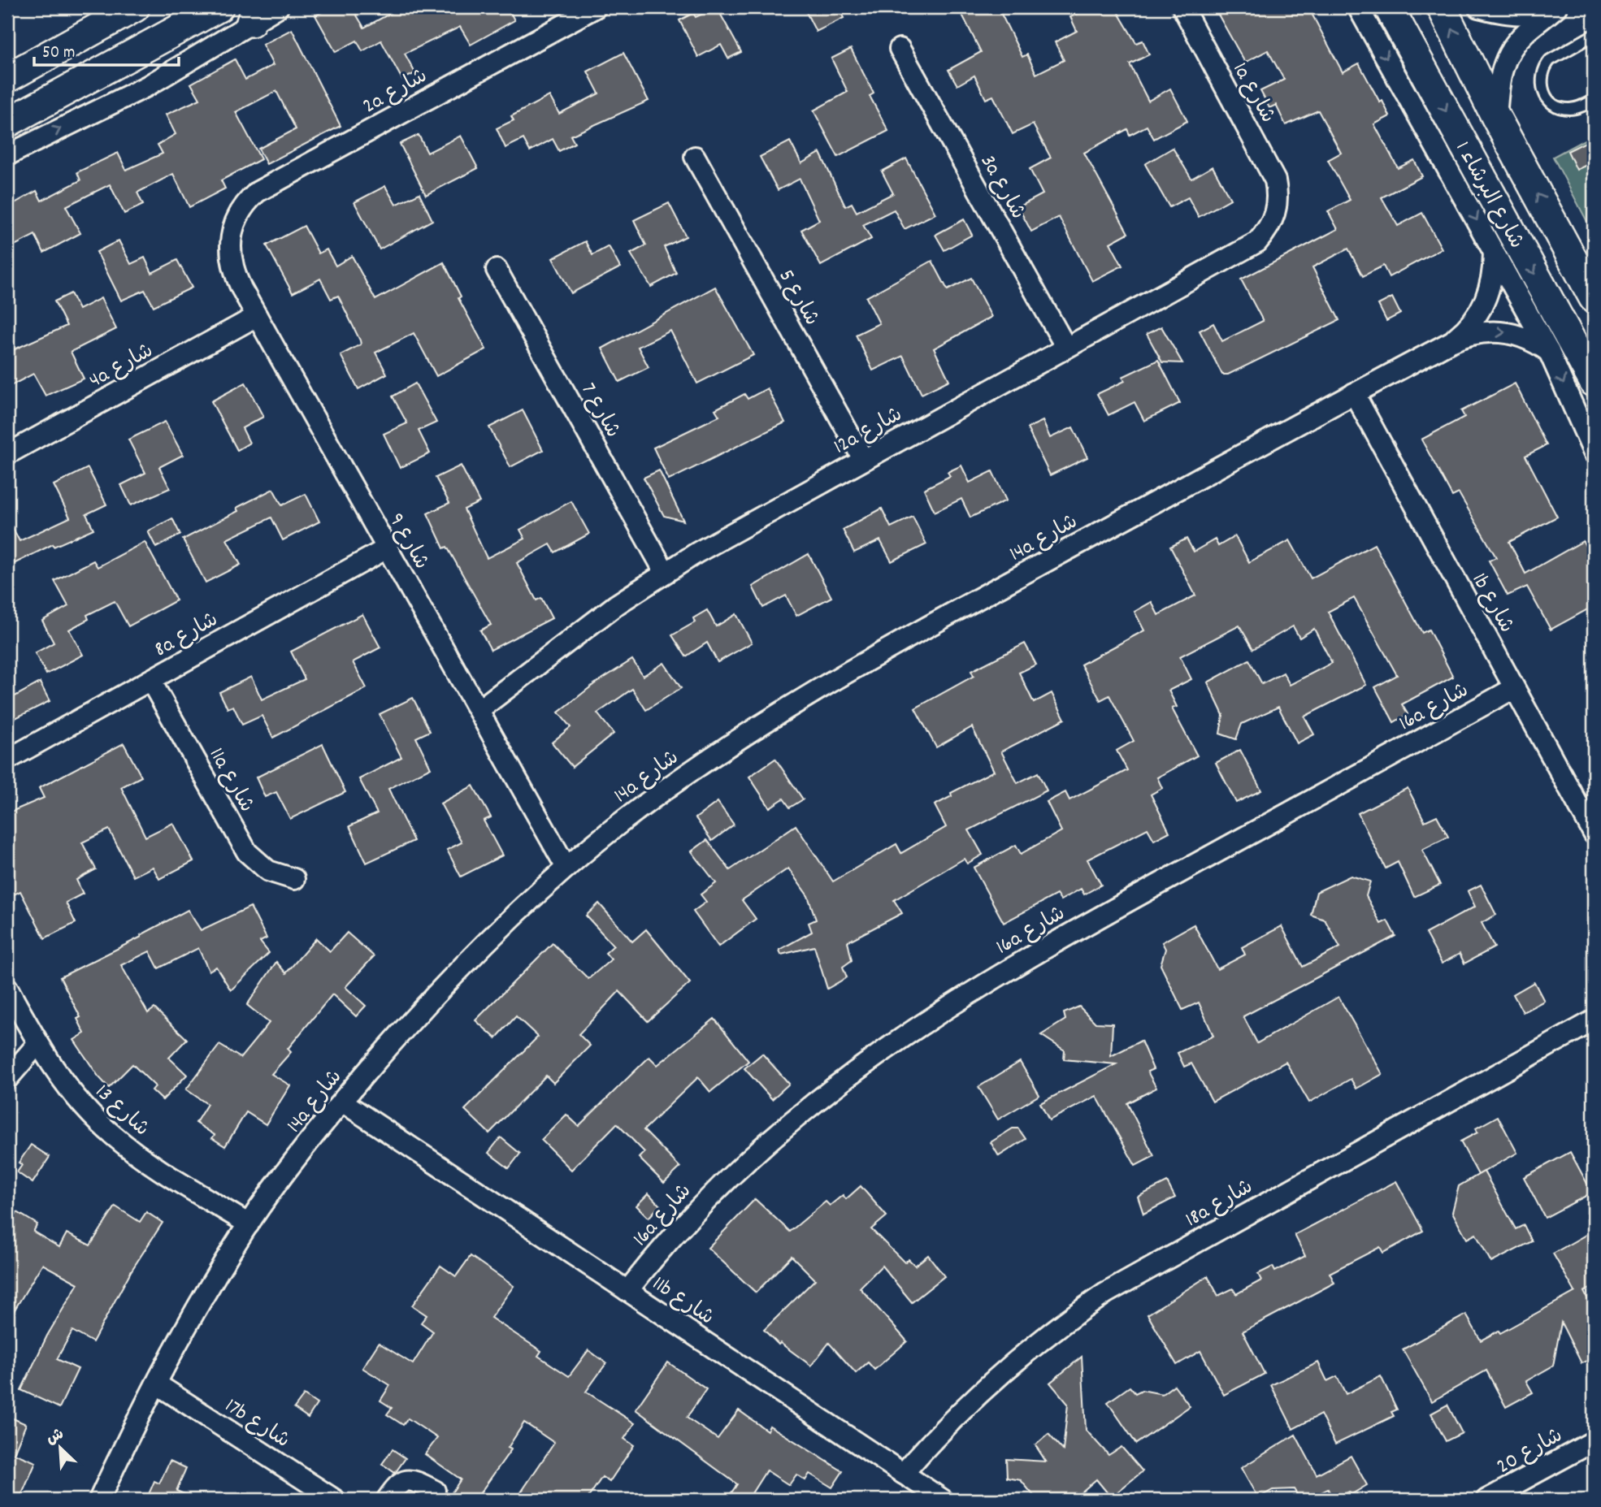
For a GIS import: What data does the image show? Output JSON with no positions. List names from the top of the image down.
{
  "streets": {
    "street": [
      "2a شارع",
      "1a شارع",
      "3a شارع",
      "شارع البرشاء 1",
      "شارع 5",
      "4a شارع",
      "شارع 7",
      "12a شارع",
      "14a شارع",
      "شارع 9",
      "1b شارع",
      "8a شارع",
      "16a شارع",
      "11a شارع",
      "شارع 13",
      "18a شارع",
      "11b شارع",
      "17b شارع",
      "شارع 20"
    ]
  },
  "crossings": [
    ["2a شارع", "شارع 9"],
    ["1a شارع", "12a شارع"],
    ["3a شارع", "12a شارع"],
    ["شارع البرشاء 1", "14a شارع"],
    ["شارع 5", "12a شارع"],
    ["4a شارع", "شارع 9"],
    ["شارع 7", "12a شارع"],
    ["12a شارع", "شارع 9"],
    ["14a شارع", "شارع 9"],
    ["14a شارع", "1b شارع"],
    ["14a شارع", "شارع 13"],
    ["14a شارع", "11b شارع"],
    ["14a شارع", "17b شارع"],
    ["شارع 9", "8a شارع"],
    ["1b شارع", "16a شارع"],
    ["8a شارع", "11a شارع"],
    ["16a شارع", "11b شارع"],
    ["18a شارع", "11b شارع"]
  ],
  "scale_bar": "50 m",
  "north": "top left"
}
